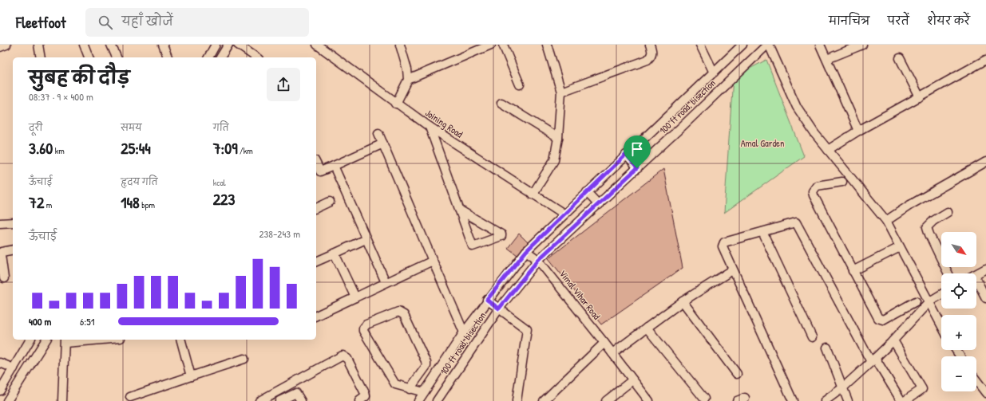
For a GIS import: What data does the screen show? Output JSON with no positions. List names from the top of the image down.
{
  "streets": {
    "street": ["100 ft road, bisection", "Joining Road", "Vimal Vihar Road"]
  },
  "crossings": [
    ["100 ft road, bisection", "Joining Road"],
    ["100 ft road, bisection", "Vimal Vihar Road"]
  ],
  "parks": ["Amal Garden"],
  "north": "bottom right",
  "page": {
    "header": "Fleetfoot",
    "search": "यहाँ खोजें",
    "nav": ["मानचित्र", "परतें", "शेयर करें"],
    "heading": ["सुबह की दौड़", "08:37 · 9 × 400 m"],
    "stats": [
      ["दूरी", "3.60 km"],
      ["समय", "25:44"],
      ["गति", "7:09 /km"],
      ["ऊँचाई", "72 m"],
      ["हृदय गति", "148 bpm"],
      ["kcal", "223"]
    ],
    "chart": ["ऊँचाई", "238–243 m"],
    "map_buttons": ["+", "−"],
    "list": [
      {
        "name": "400 m",
        "note": "6:51"
      }
    ]
  }
}
